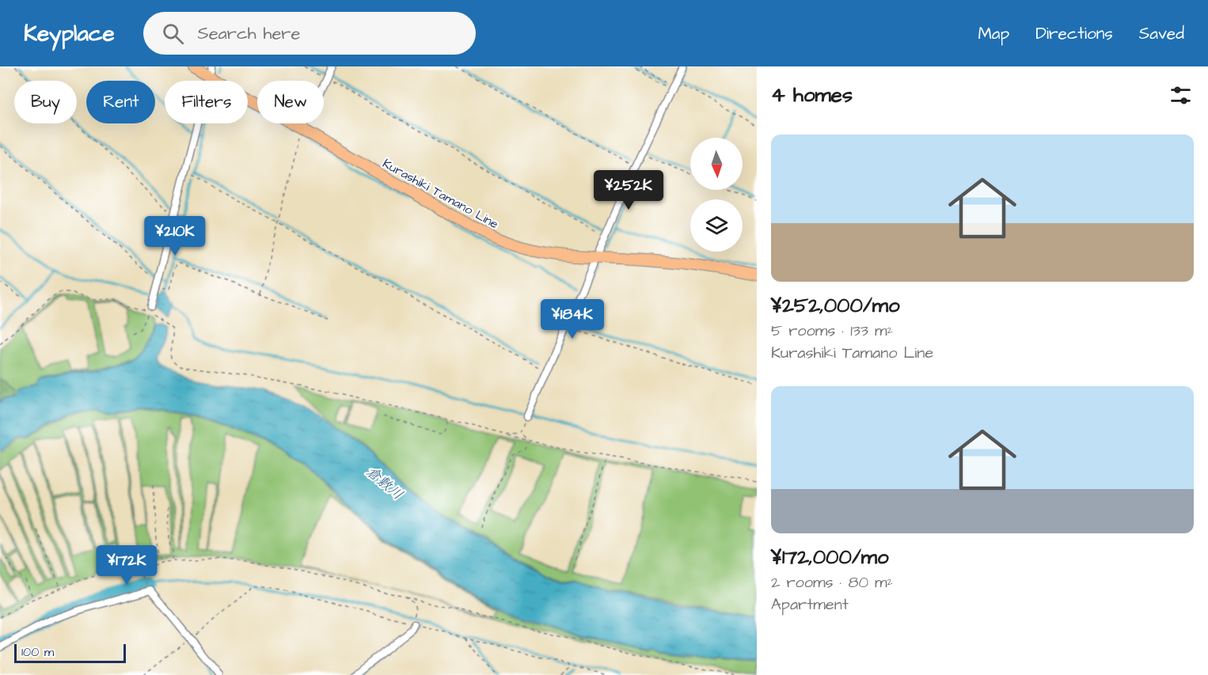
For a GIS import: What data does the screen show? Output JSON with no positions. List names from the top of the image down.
{
  "streets": {
    "main road": ["Kurashiki Tamano Line"]
  },
  "water": ["倉敷川"],
  "scale_bar": "100 m",
  "north": "bottom",
  "page": {
    "header": "Keyplace",
    "search": "Search here",
    "nav": ["Map", "Directions", "Saved"],
    "heading": "4 homes",
    "chip": [
      "Buy",
      "Rent",
      "Filters",
      "New"
    ],
    "list": [
      {
        "name": "¥252,000/mo",
        "note": "5 rooms · 133 m² · Kurashiki Tamano Line"
      },
      {
        "name": "¥172,000/mo",
        "note": "2 rooms · 80 m² · Apartment"
      }
    ],
    "price": [
      "¥252K",
      "¥210K",
      "¥184K",
      "¥172K"
    ],
    "scale": "100 m"
  }
}
